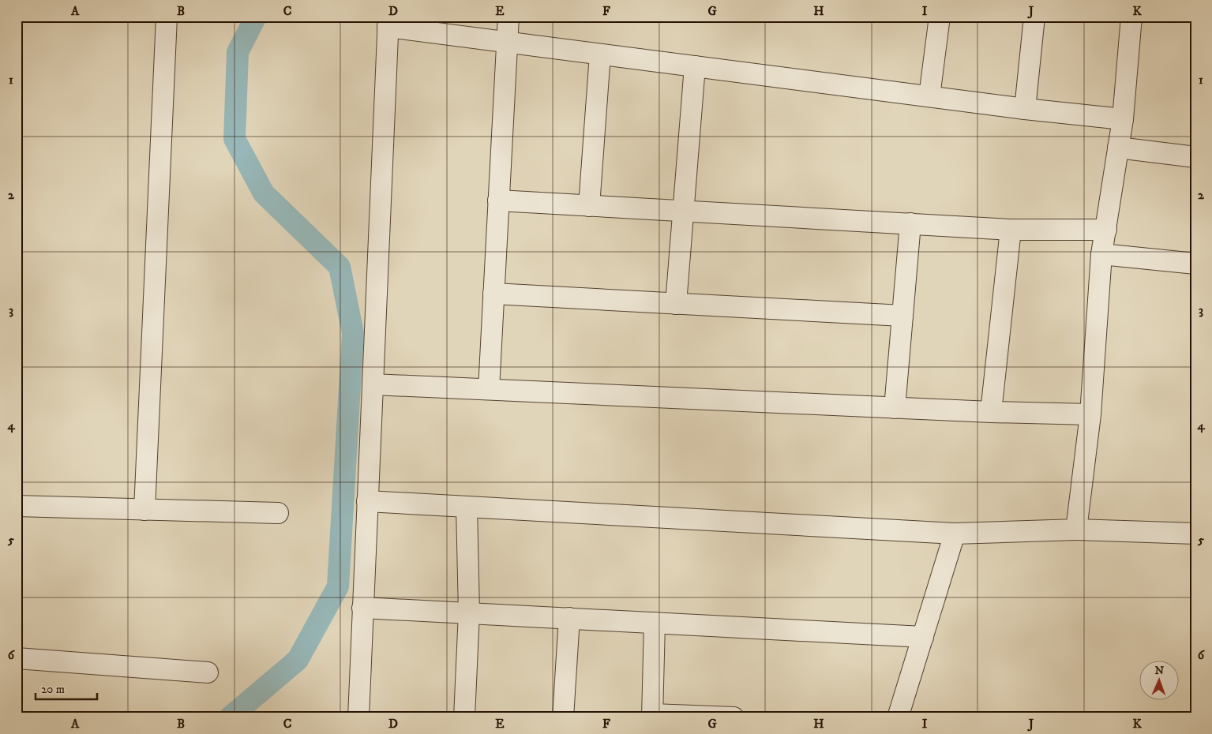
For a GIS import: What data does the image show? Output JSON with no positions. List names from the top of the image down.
{
  "scale_bar": "20 m",
  "north": "top",
  "grid": {
    "columns": [
      "A",
      "B",
      "C",
      "D",
      "E",
      "F",
      "G",
      "H",
      "I",
      "J",
      "K"
    ],
    "rows": [
      "1",
      "2",
      "3",
      "4",
      "5",
      "6"
    ]
  }
}
